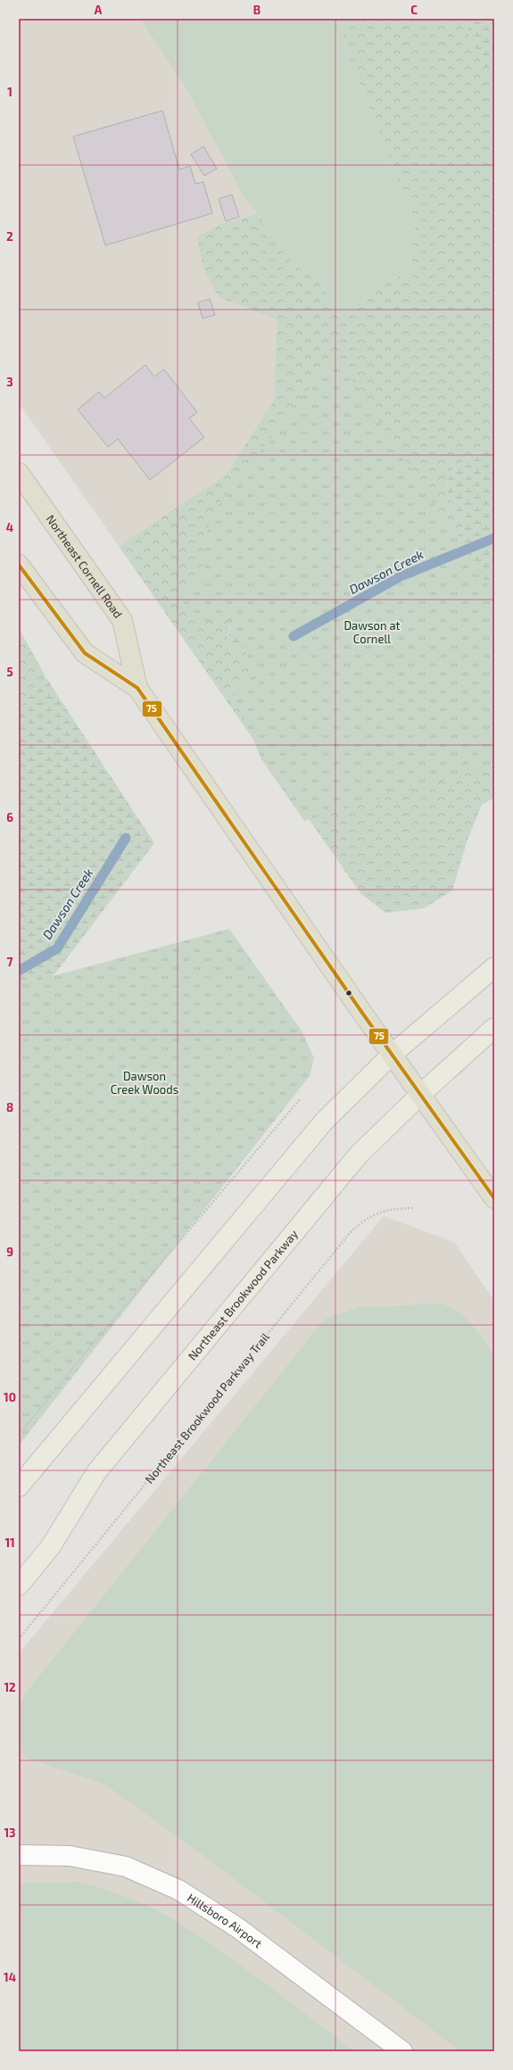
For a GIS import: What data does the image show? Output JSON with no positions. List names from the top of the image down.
{
  "streets": {
    "highway": ["Northeast Cornell Road"],
    "main road": ["Northeast Brookwood Parkway"],
    "lane": ["Hillsboro Airport"],
    "path": ["Northeast Brookwood Parkway Trail"]
  },
  "crossings": [
    ["Northeast Cornell Road", "Northeast Brookwood Parkway"]
  ],
  "water": ["Dawson Creek"],
  "parks": ["Dawson at Cornell", "Dawson Creek Woods"],
  "lines": ["transit line 75"],
  "grid": {
    "columns": ["A", "B", "C"],
    "rows": [
      "1",
      "2",
      "3",
      "4",
      "5",
      "6",
      "7",
      "8",
      "9",
      "10",
      "11",
      "12",
      "13",
      "14"
    ]
  }
}
